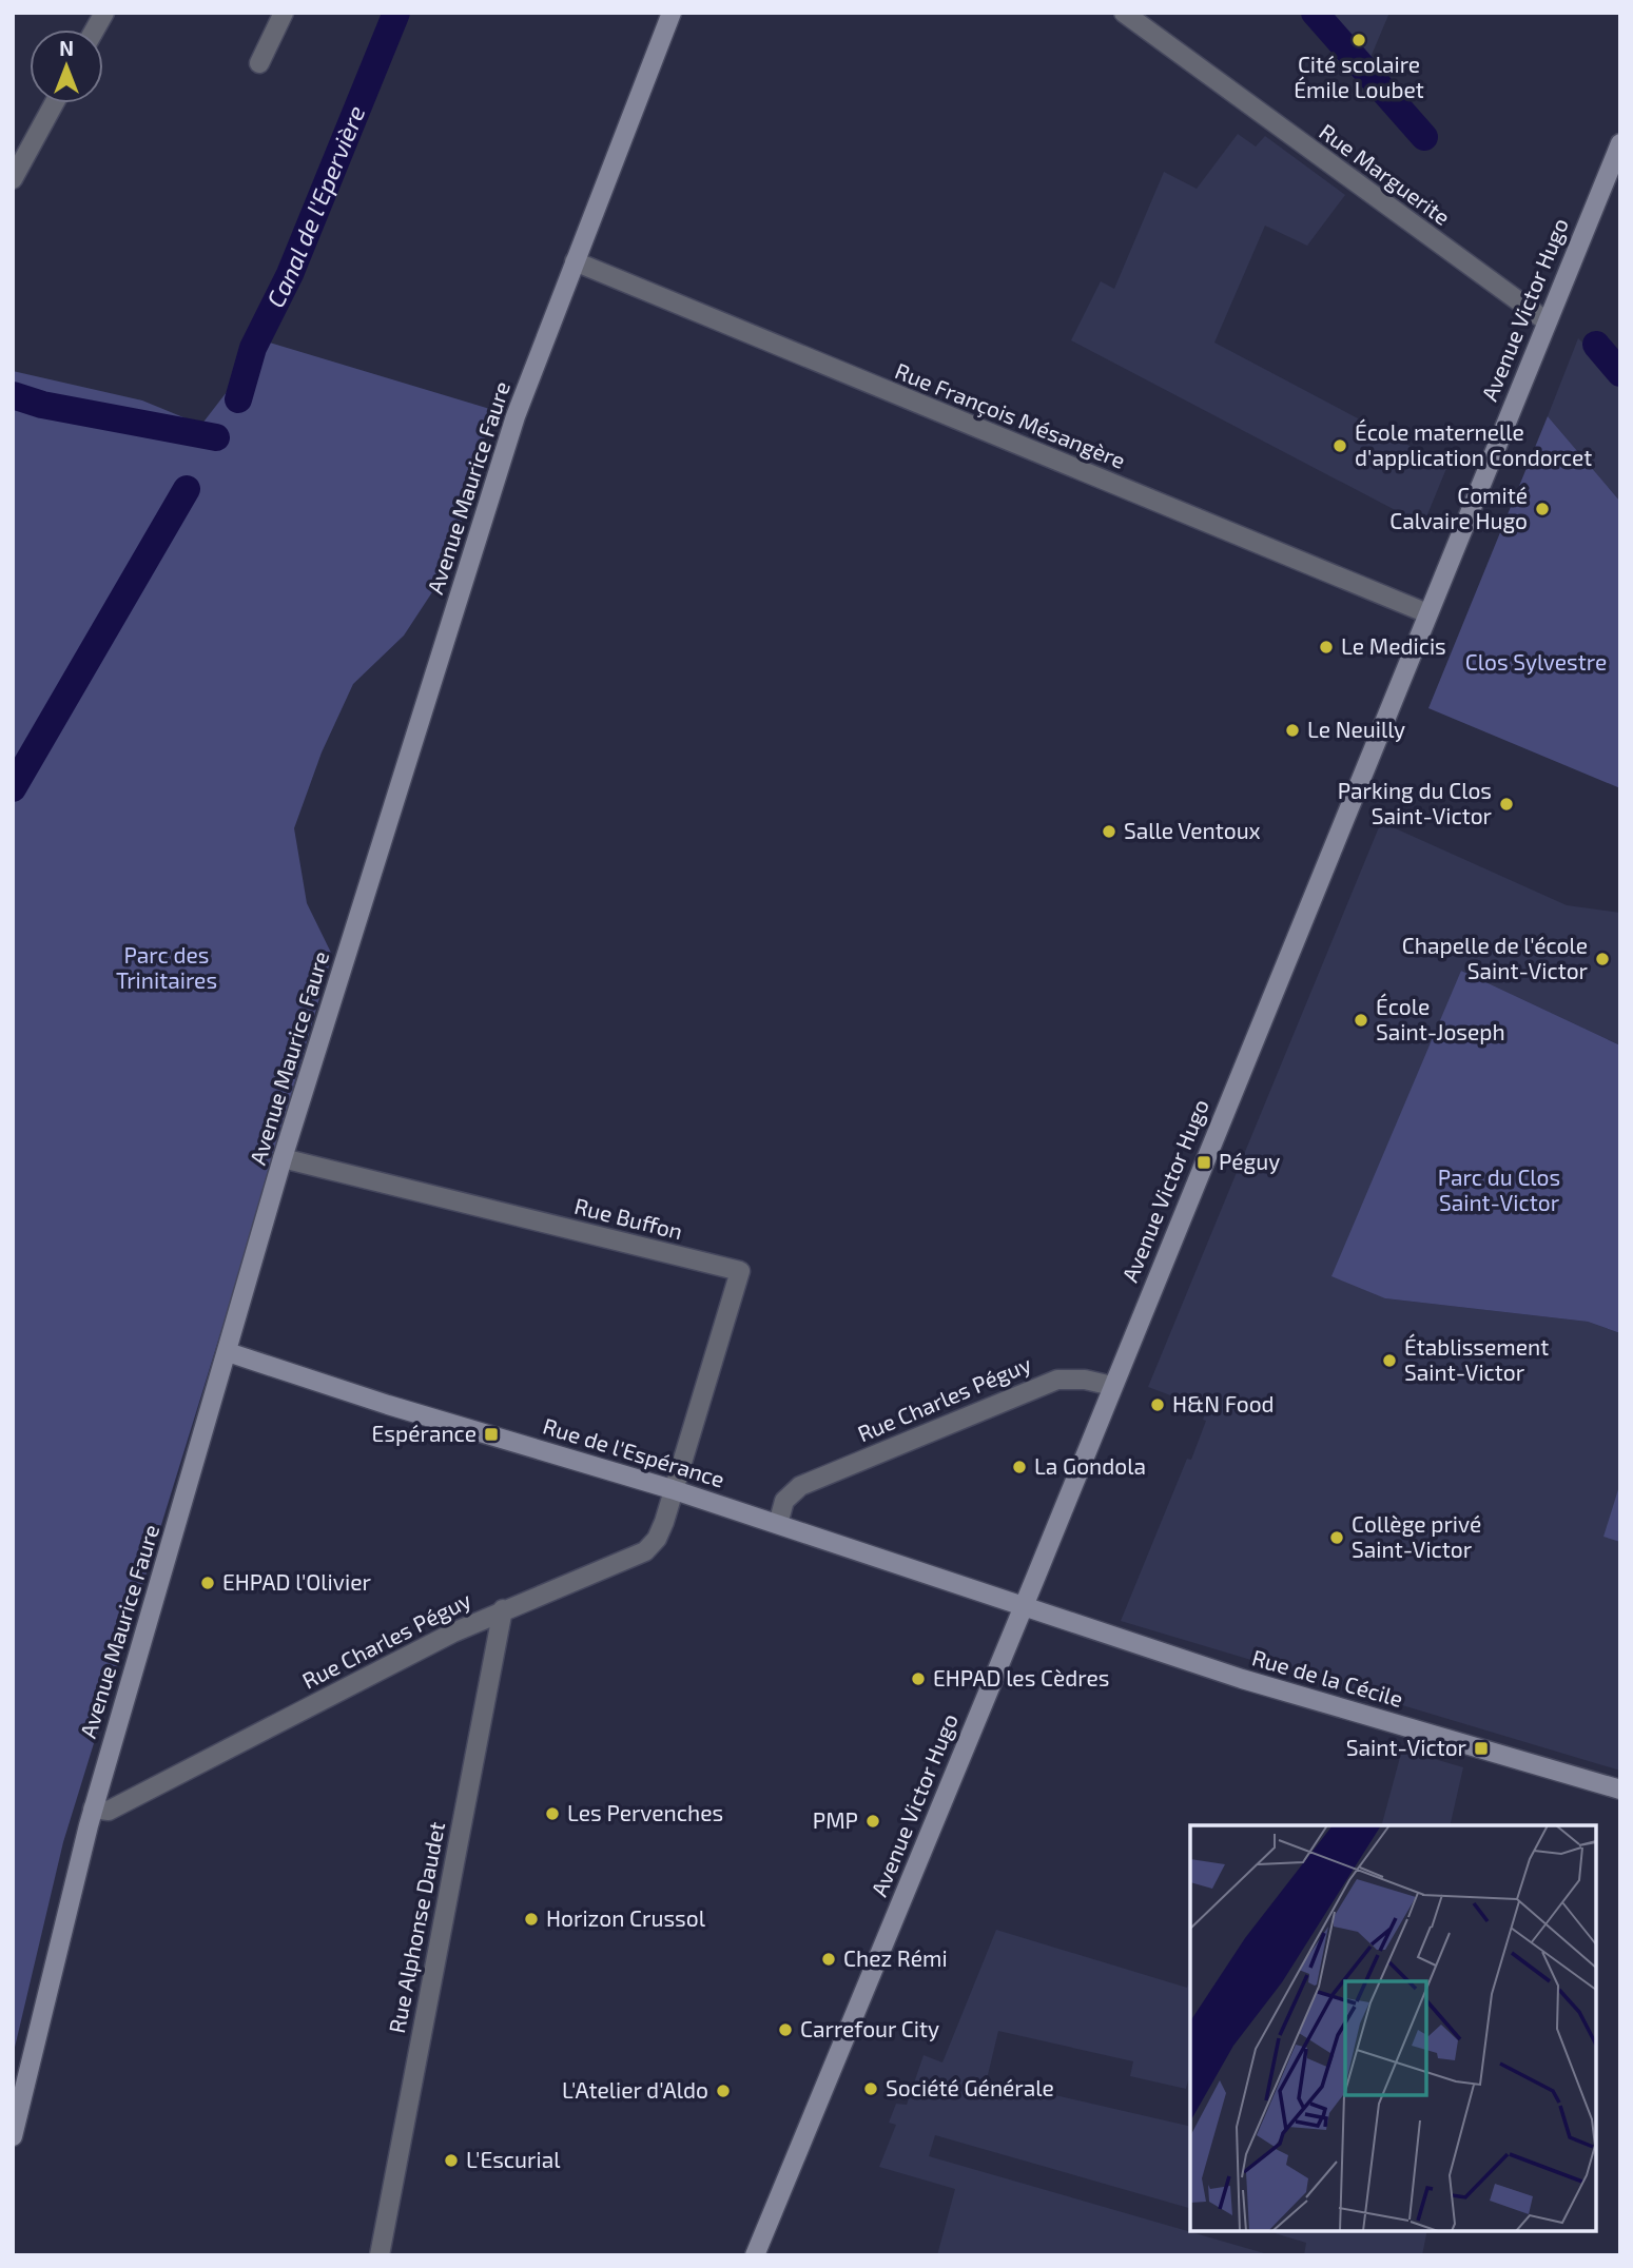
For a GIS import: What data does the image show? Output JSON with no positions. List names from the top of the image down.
{
  "streets": {
    "street": [
      "Rue Marguerite",
      "Avenue Victor Hugo",
      "Rue François Mésangère",
      "Avenue Maurice Faure",
      "Rue Buffon",
      "Rue Charles Péguy",
      "Rue de l'Espérance",
      "Rue de la Cécile",
      "Rue Alphonse Daudet"
    ]
  },
  "crossings": [
    ["Rue Marguerite", "Avenue Victor Hugo"],
    ["Avenue Victor Hugo", "Rue François Mésangère"],
    ["Avenue Victor Hugo", "Rue Charles Péguy"],
    ["Avenue Victor Hugo", "Rue de l'Espérance"],
    ["Avenue Victor Hugo", "Rue de la Cécile"],
    ["Rue François Mésangère", "Avenue Maurice Faure"],
    ["Avenue Maurice Faure", "Rue Buffon"],
    ["Avenue Maurice Faure", "Rue Charles Péguy"],
    ["Avenue Maurice Faure", "Rue de l'Espérance"],
    ["Rue Buffon", "Rue Charles Péguy"],
    ["Rue Buffon", "Rue de l'Espérance"],
    ["Rue Charles Péguy", "Rue de l'Espérance"],
    ["Rue Charles Péguy", "Rue Alphonse Daudet"],
    ["Rue de l'Espérance", "Rue de la Cécile"]
  ],
  "water": ["Canal de l'Epervière"],
  "parks": ["Clos Sylvestre", "Parc des Trinitaires", "Parc du Clos Saint-Victor"],
  "places": {
    "other": [
      "Cité scolaire Émile Loubet",
      "École maternelle d'application Condorcet",
      "Comité Calvaire Hugo",
      "Le Medicis",
      "Le Neuilly",
      "Parking du Clos Saint-Victor",
      "Salle Ventoux",
      "Chapelle de l'école Saint-Victor",
      "École Saint-Joseph",
      "Établissement Saint-Victor",
      "H&N Food",
      "La Gondola",
      "Collège privé Saint-Victor",
      "EHPAD l'Olivier",
      "EHPAD les Cèdres",
      "Les Pervenches",
      "PMP",
      "Horizon Crussol",
      "Chez Rémi",
      "Carrefour City",
      "Société Générale",
      "L'Atelier d'Aldo",
      "L'Escurial"
    ],
    "transit": ["Péguy", "Espérance", "Saint-Victor"]
  },
  "north": "top"
}
